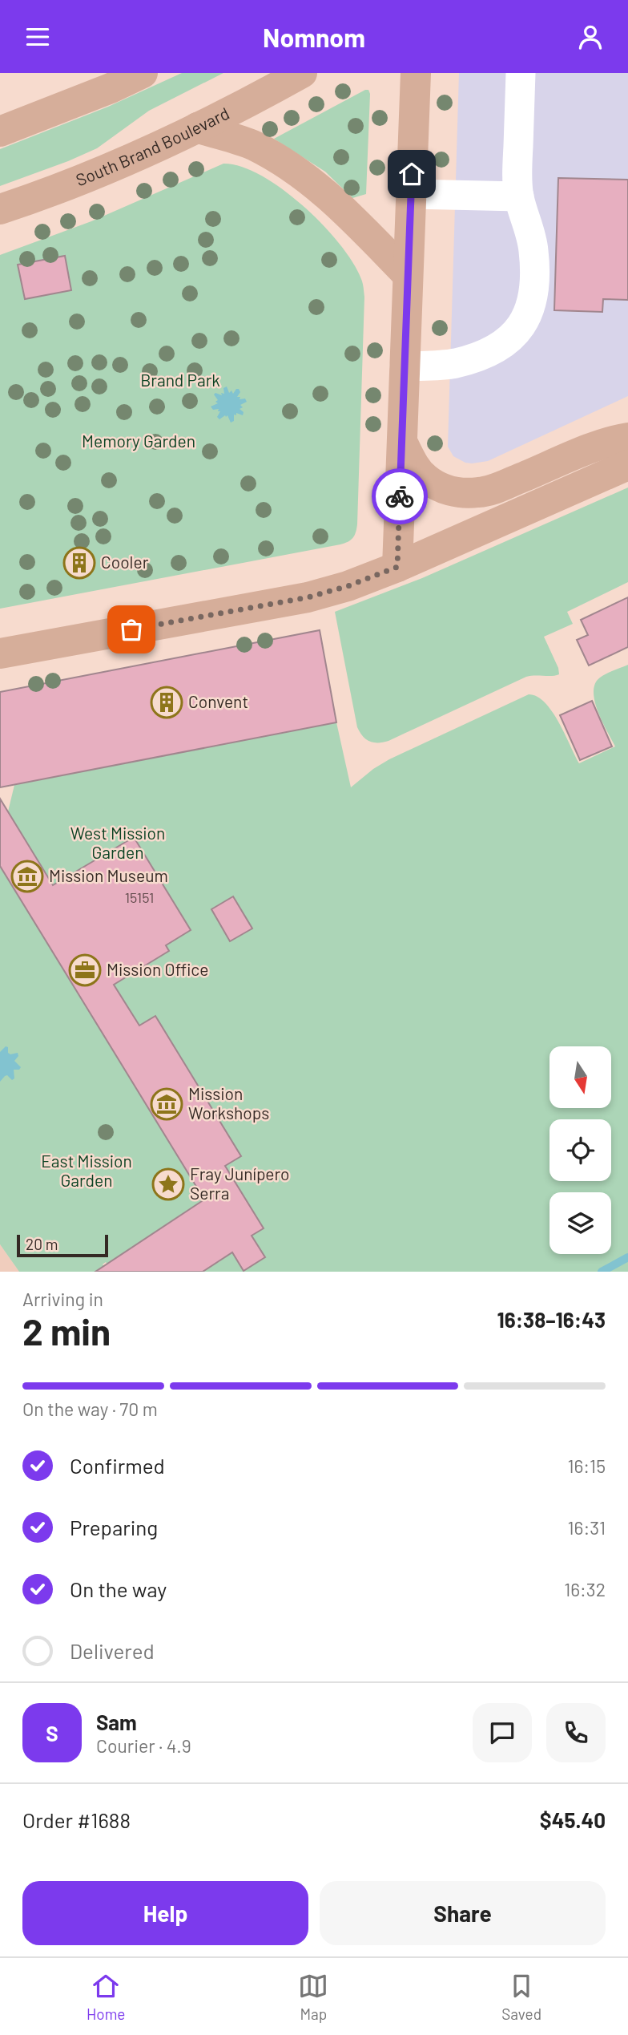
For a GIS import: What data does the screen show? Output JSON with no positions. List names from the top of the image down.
{
  "streets": {
    "main road": ["South Brand Boulevard"]
  },
  "parks": [
    "Brand Park",
    "Memory Garden",
    "West Mission Garden",
    "East Mission Garden"
  ],
  "places": {
    "building": ["Cooler", "Convent"],
    "museum": ["Mission Museum", "Mission Workshops"],
    "office": ["Mission Office"],
    "place": ["Fray Junípero Serra"]
  },
  "house_numbers": ["15151"],
  "scale_bar": "20 m",
  "north": "bottom",
  "page": {
    "header": "Nomnom",
    "scale": "20 m",
    "heading": ["2 min", "Arriving in", "16:38–16:43"],
    "panel": [
      "Sam",
      "Courier · 4.9",
      "Order #1688",
      "$45.40"
    ],
    "bar": "On the way · 70 m",
    "list": [
      ["Confirmed", "16:15"],
      ["Preparing", "16:31"],
      ["On the way", "16:32"],
      "Delivered"
    ],
    "round": "S",
    "buttons": ["Help", "Share"],
    "tabs": ["Home", "Map", "Saved"]
  }
}
